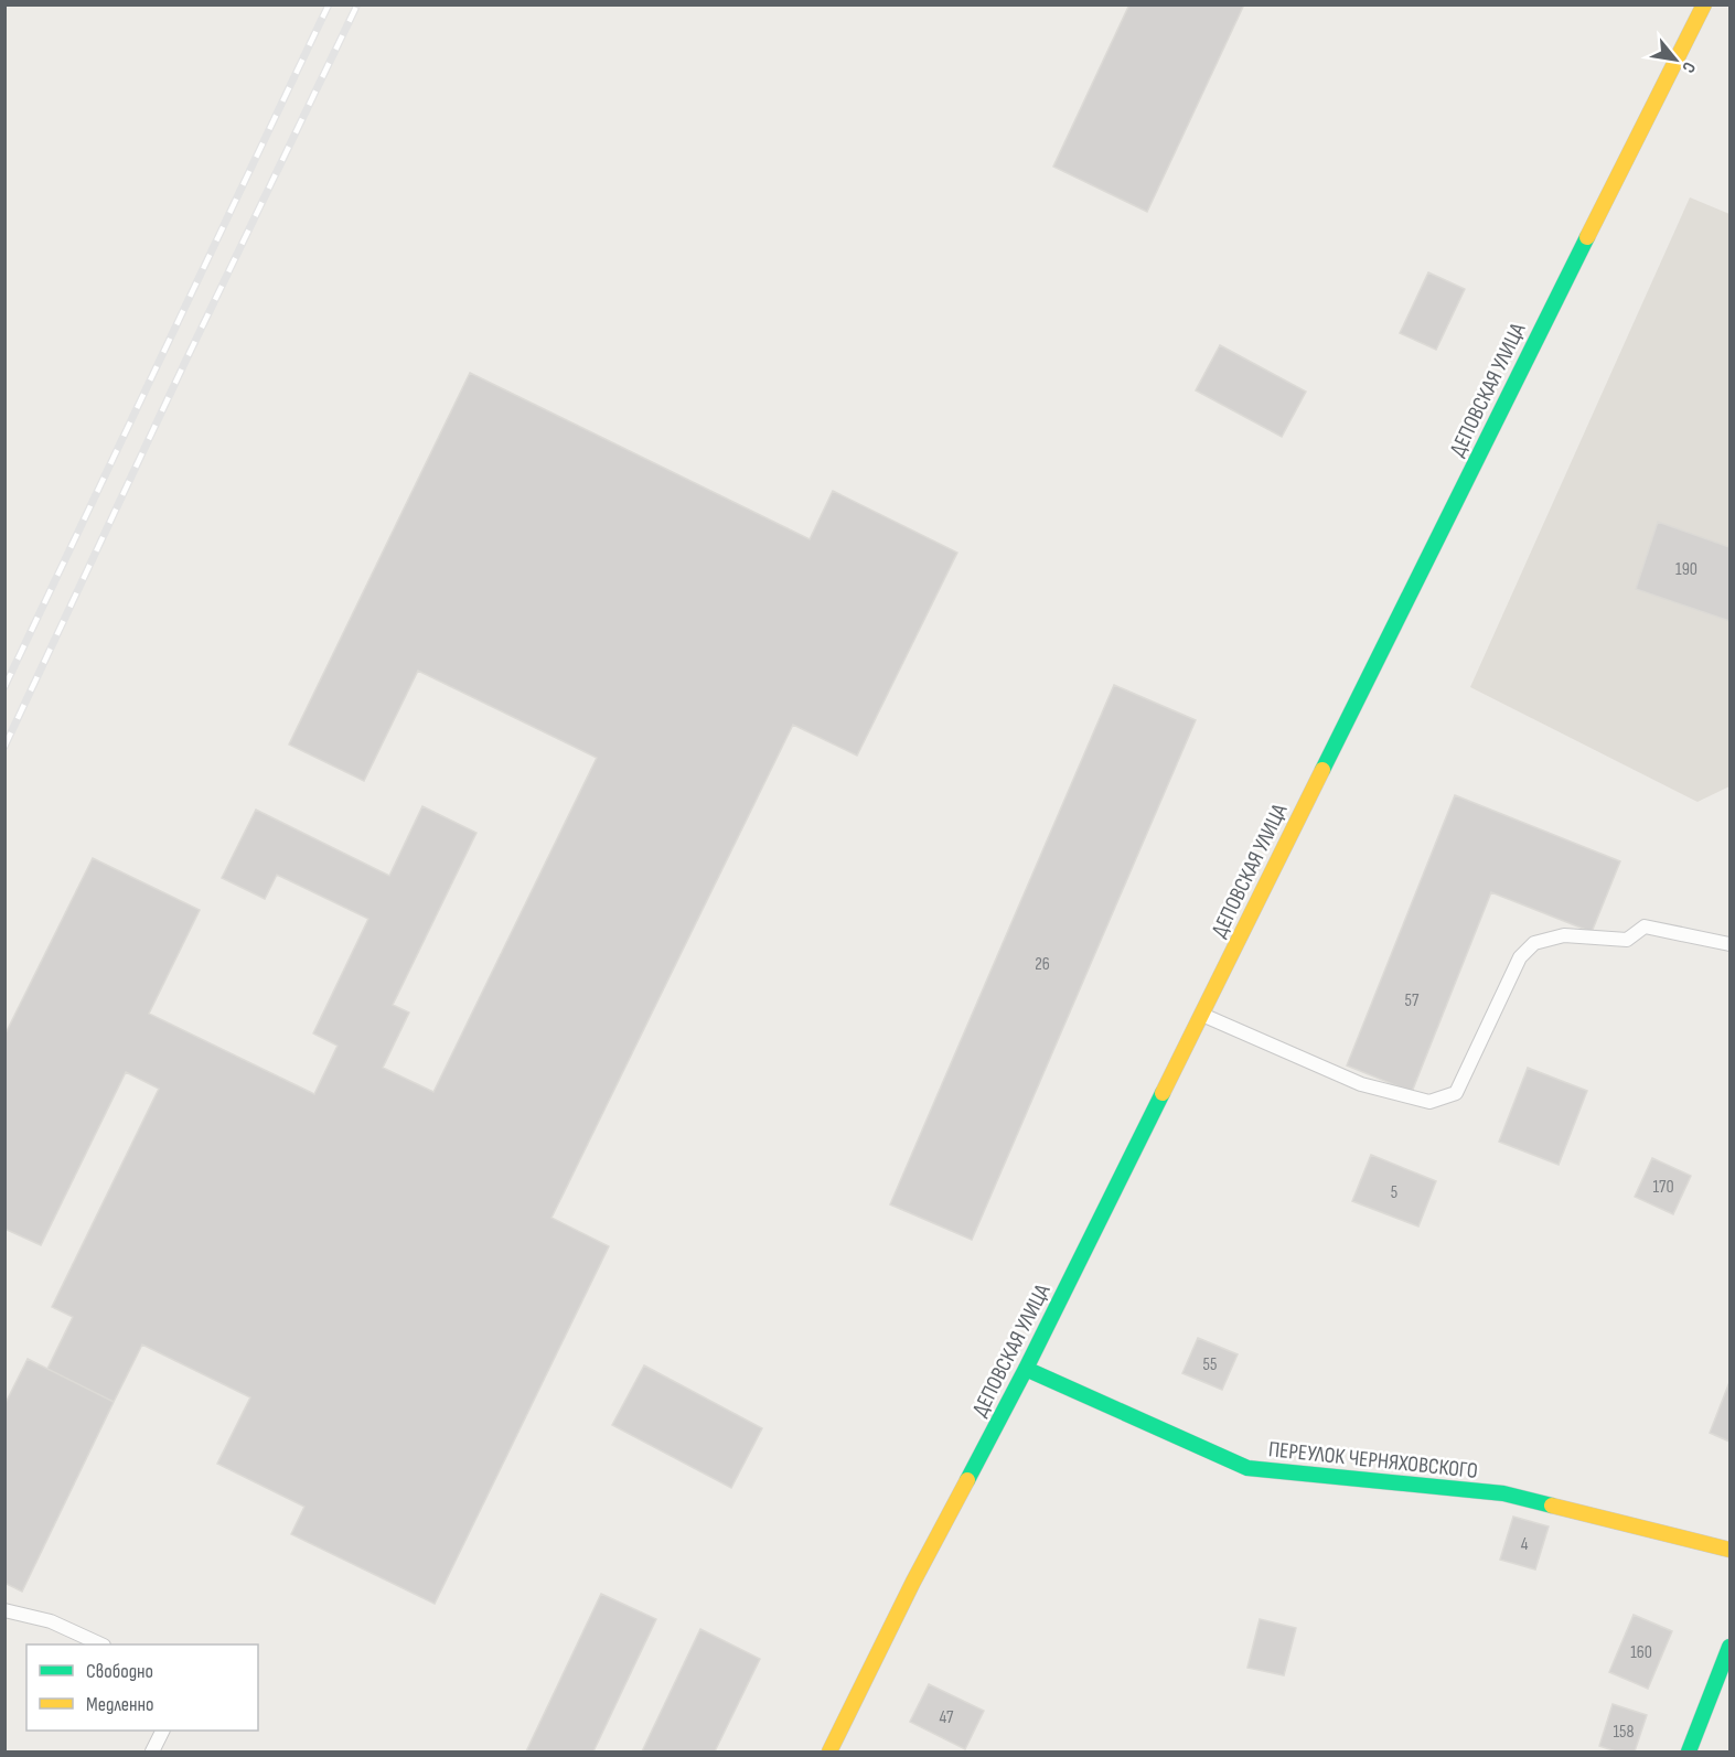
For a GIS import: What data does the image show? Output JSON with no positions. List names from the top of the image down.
{
  "streets": {
    "street": ["ДЕПОВСКАЯ УЛИЦА", "ПЕРЕУЛОК ЧЕРНЯХОВСКОГО"]
  },
  "crossings": [
    ["ДЕПОВСКАЯ УЛИЦА", "ПЕРЕУЛОК ЧЕРНЯХОВСКОГО"]
  ],
  "house_numbers": [
    "190",
    "26",
    "57",
    "170",
    "5",
    "55",
    "4",
    "160",
    "47",
    "158"
  ],
  "legend": ["Свободно", "Медленно"],
  "north": "bottom right"
}
